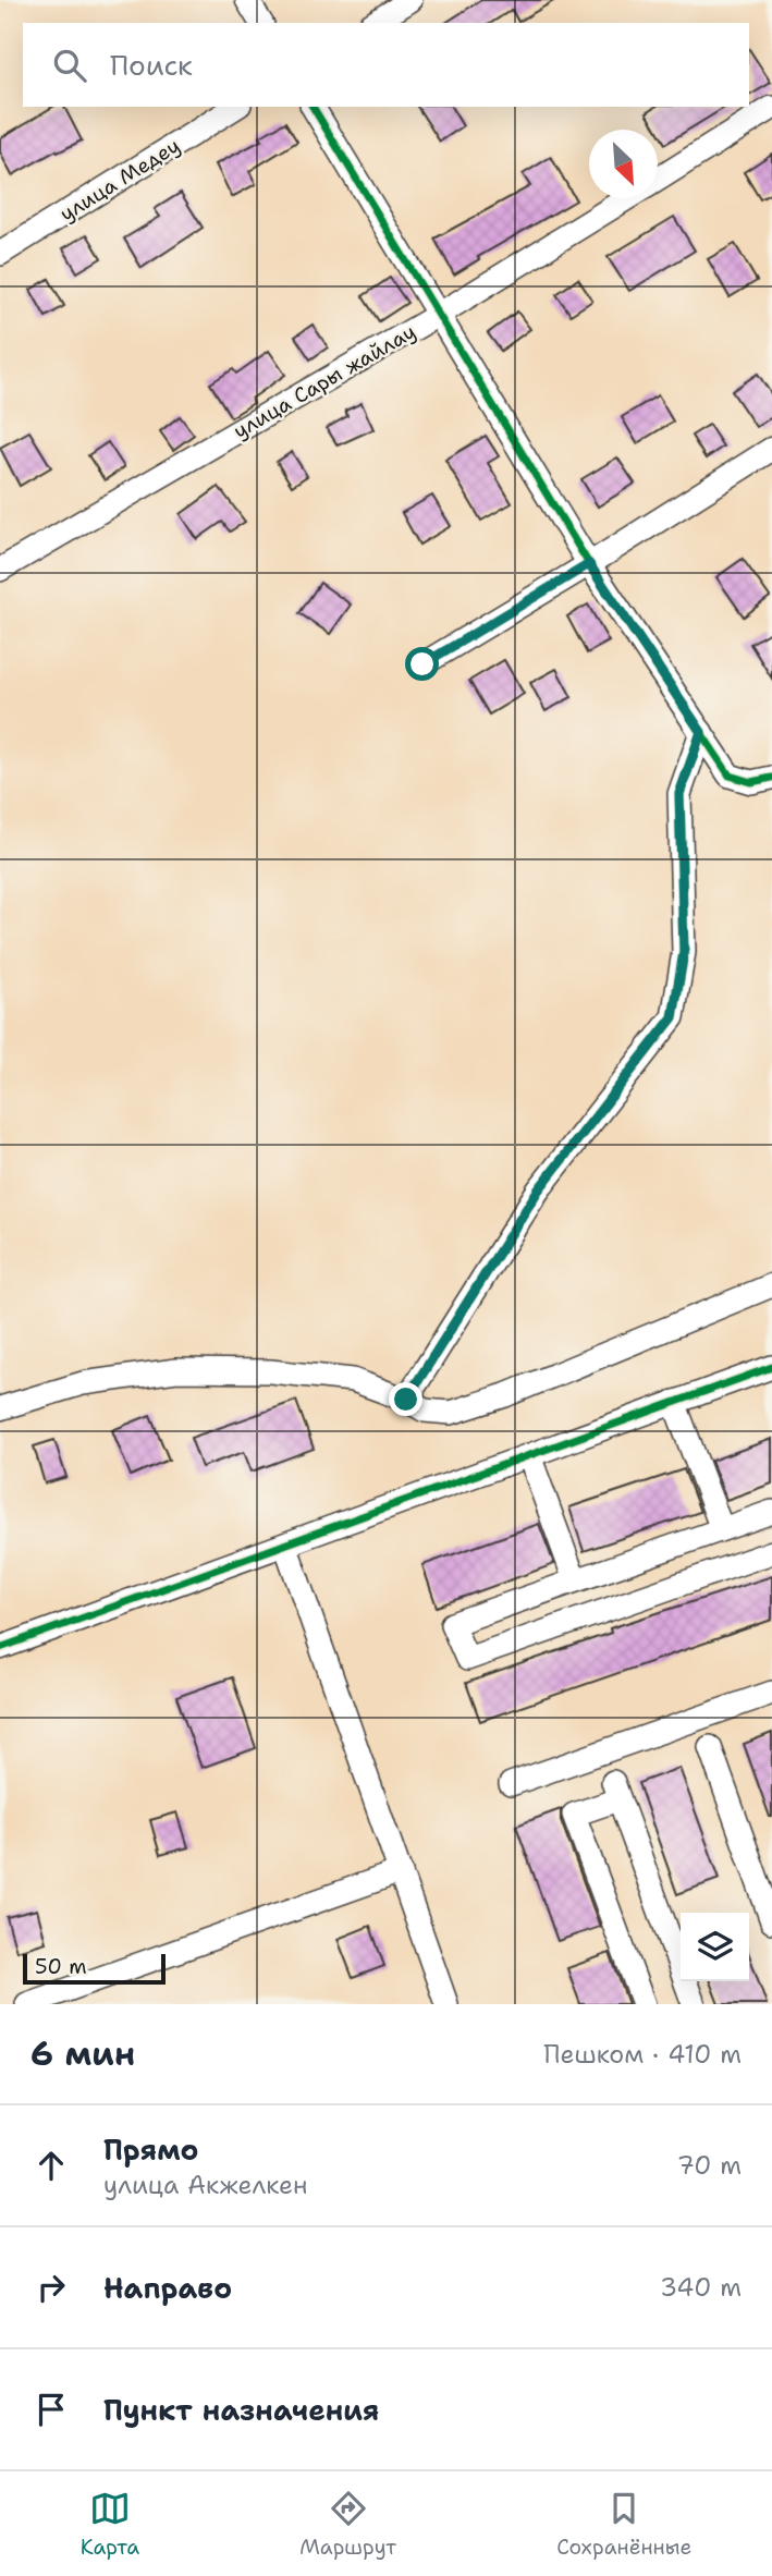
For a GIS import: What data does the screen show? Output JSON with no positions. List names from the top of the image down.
{
  "streets": {
    "street": ["улица Медеу", "улица Сары жайлау"]
  },
  "scale_bar": "50 m",
  "north": "bottom right",
  "page": {
    "search": "Поиск",
    "scale": "50 m",
    "heading": ["6 мин", "Пешком · 410 m"],
    "list": [
      ["Прямо", "улица Акжелкен", "70 m"],
      ["Направо", "340 m"],
      "Пункт назначения"
    ],
    "nav": ["Карта", "Маршрут", "Сохранённые"]
  }
}
